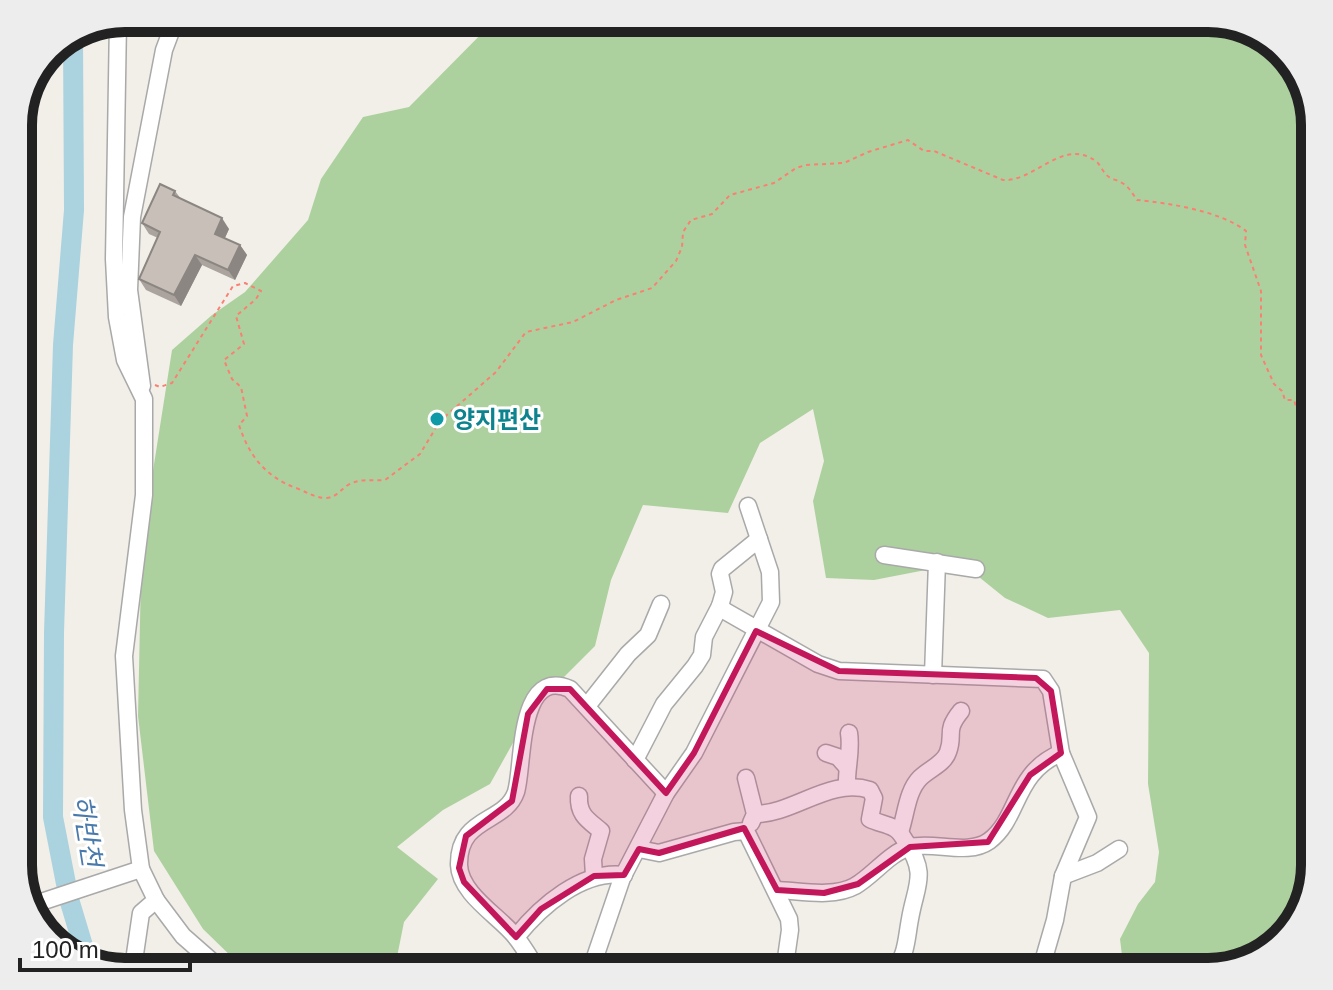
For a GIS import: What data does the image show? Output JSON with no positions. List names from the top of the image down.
{
  "water": ["하반천"],
  "places": ["양지편산"],
  "scale_bar": "100 m"
}
